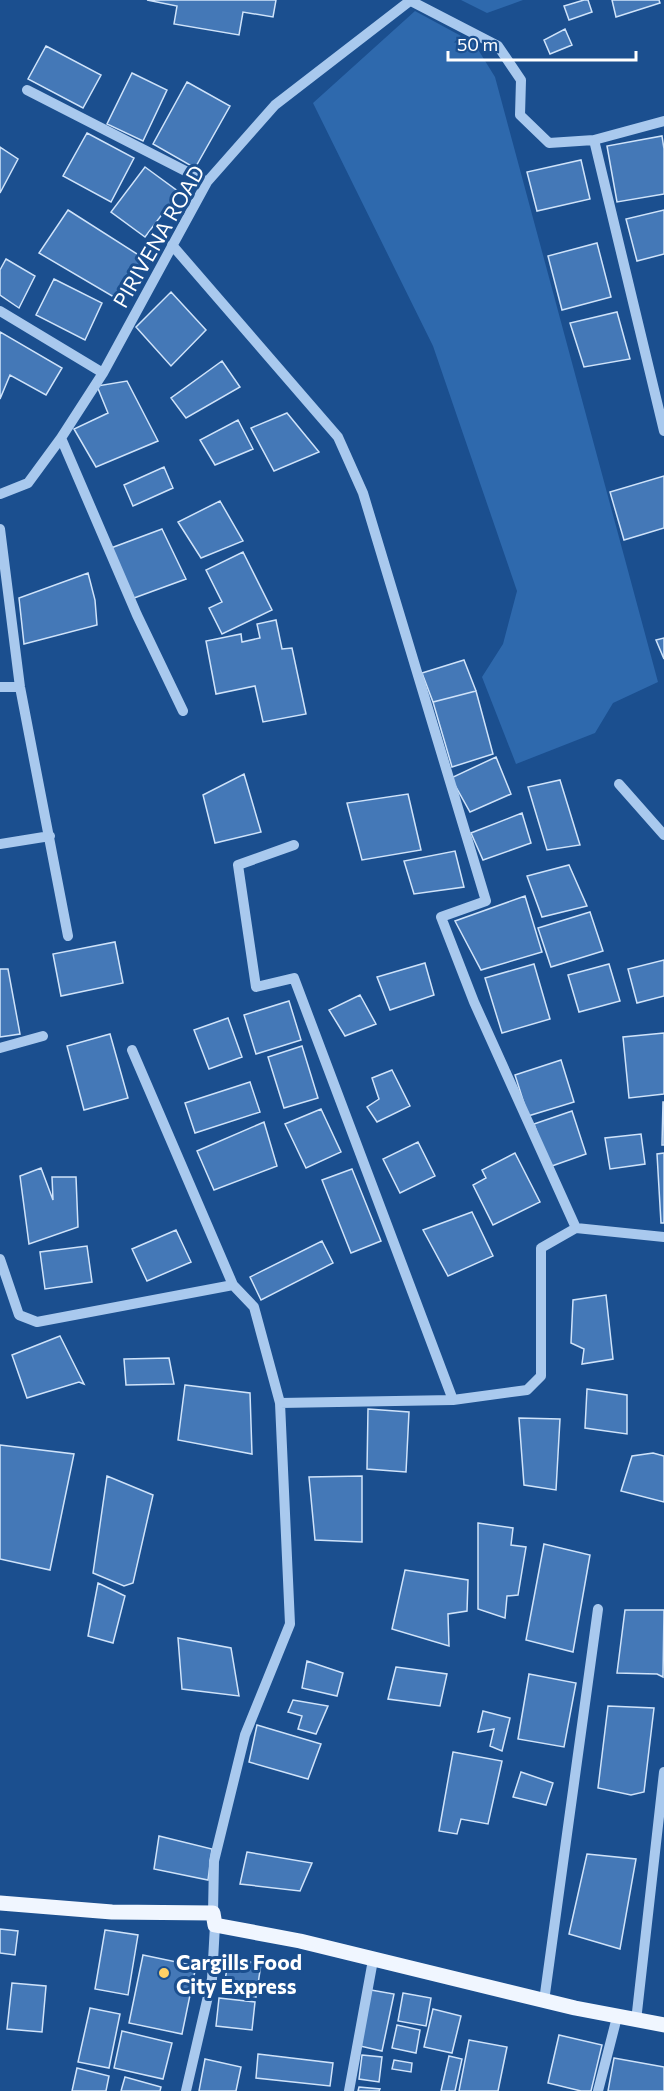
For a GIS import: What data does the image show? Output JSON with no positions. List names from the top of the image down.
{
  "streets": {
    "street": ["PIRIVENA ROAD"]
  },
  "places": ["Cargills Food City Express"],
  "scale_bar": "50 m"
}
